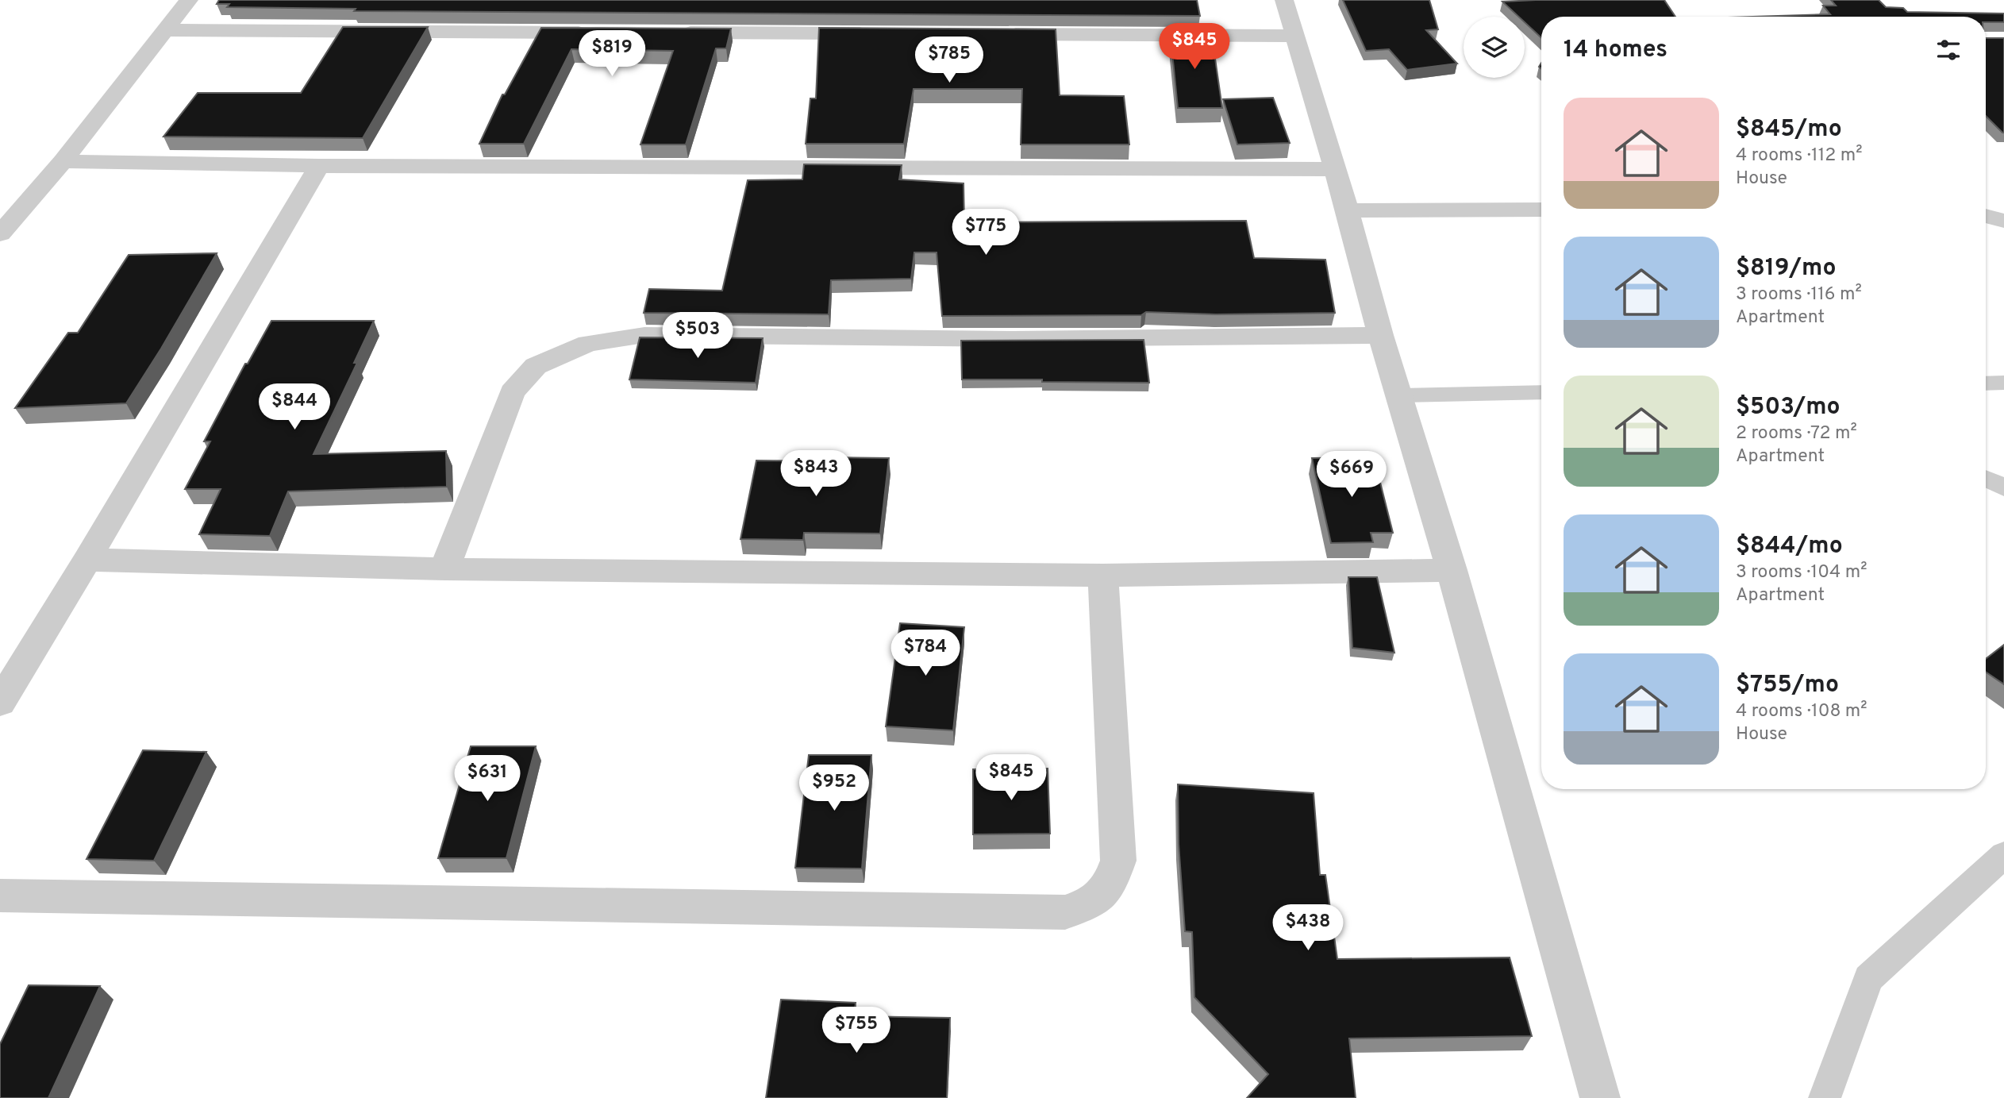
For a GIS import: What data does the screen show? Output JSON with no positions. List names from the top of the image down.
{
  "page": {
    "heading": "14 homes",
    "price": [
      "$845",
      "$819",
      "$785",
      "$775",
      "$503",
      "$844",
      "$843",
      "$669",
      "$784",
      "$845",
      "$631",
      "$952",
      "$438",
      "$755"
    ],
    "list": [
      {
        "name": "$845/mo",
        "note": "4 rooms · 112 m² · House"
      },
      {
        "name": "$819/mo",
        "note": "3 rooms · 116 m² · Apartment"
      },
      {
        "name": "$503/mo",
        "note": "2 rooms · 72 m² · Apartment"
      },
      {
        "name": "$844/mo",
        "note": "3 rooms · 104 m² · Apartment"
      },
      {
        "name": "$755/mo",
        "note": "4 rooms · 108 m² · House"
      }
    ]
  }
}
